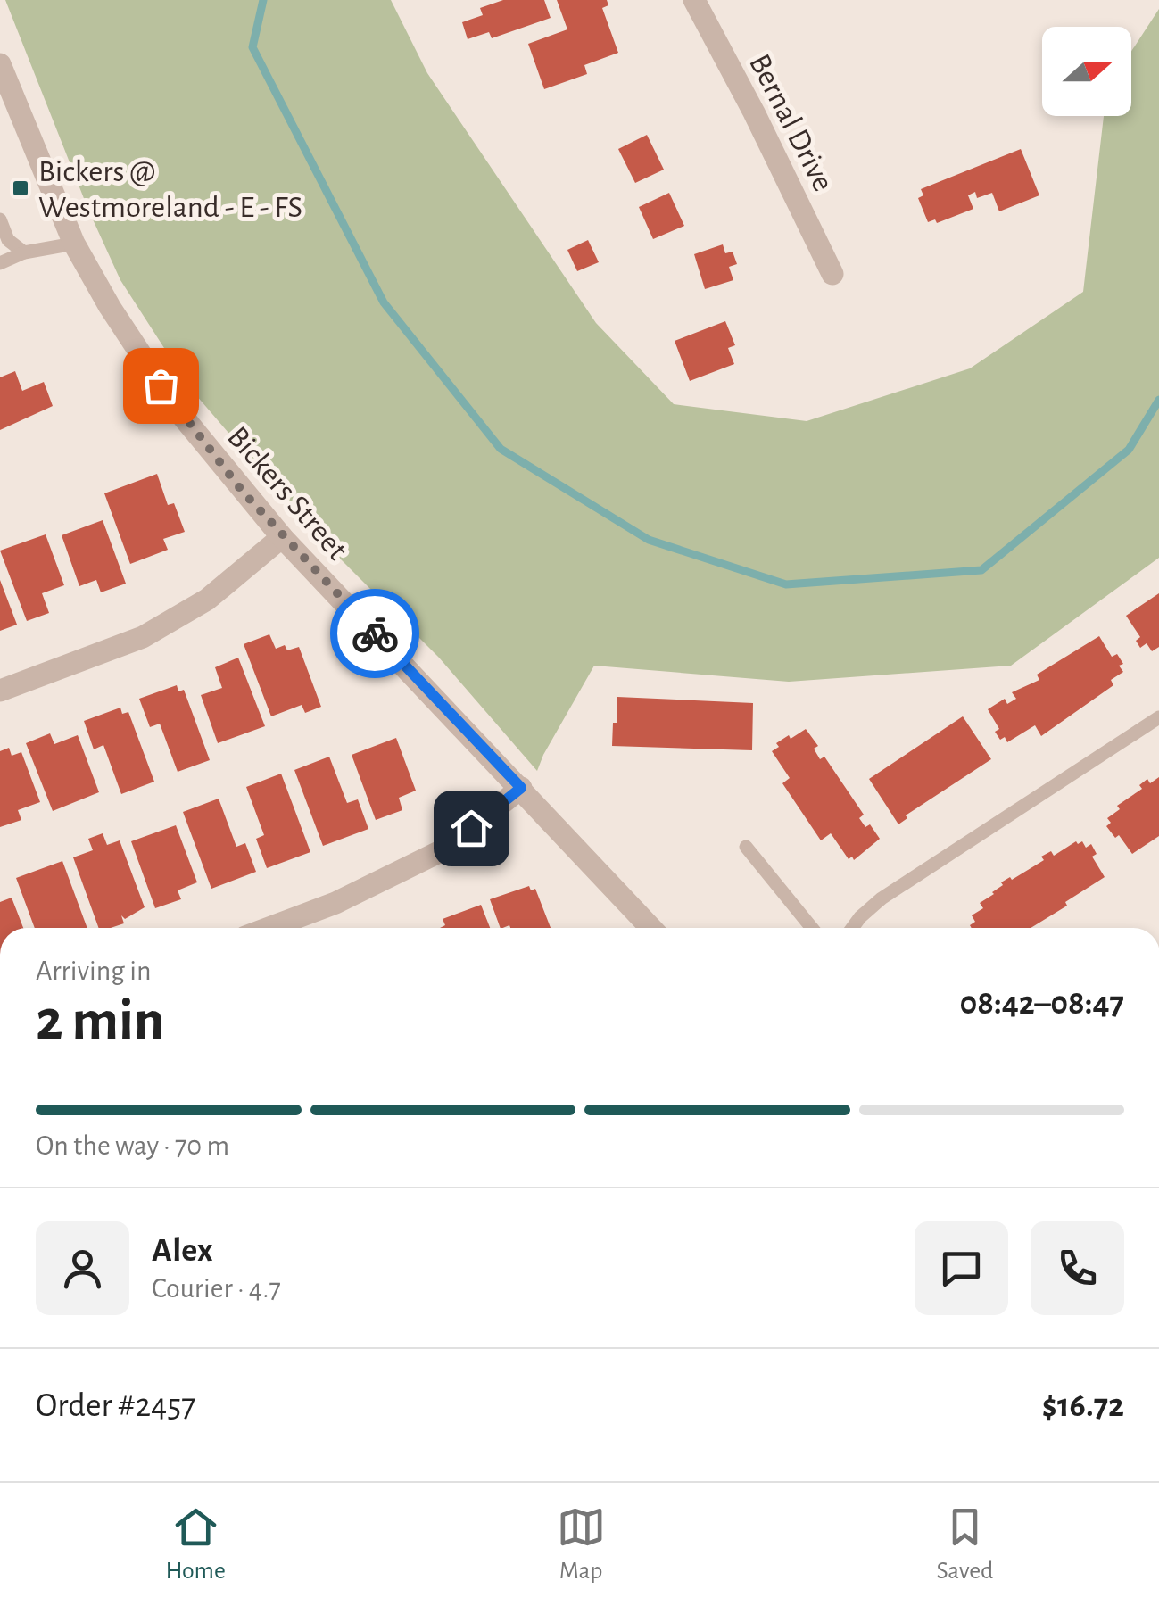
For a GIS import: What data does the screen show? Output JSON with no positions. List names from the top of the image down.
{
  "streets": {
    "street": ["Bernal Drive", "Bickers Street"]
  },
  "places": {
    "transit": ["Bickers @ Westmoreland - E - FS"]
  },
  "north": "right",
  "page": {
    "heading": ["2 min", "Arriving in", "08:42–08:47"],
    "panel": [
      "Alex",
      "Courier · 4.7",
      "Order #2457",
      "$16.72"
    ],
    "bar": "On the way · 70 m",
    "tabs": ["Home", "Map", "Saved"]
  }
}
